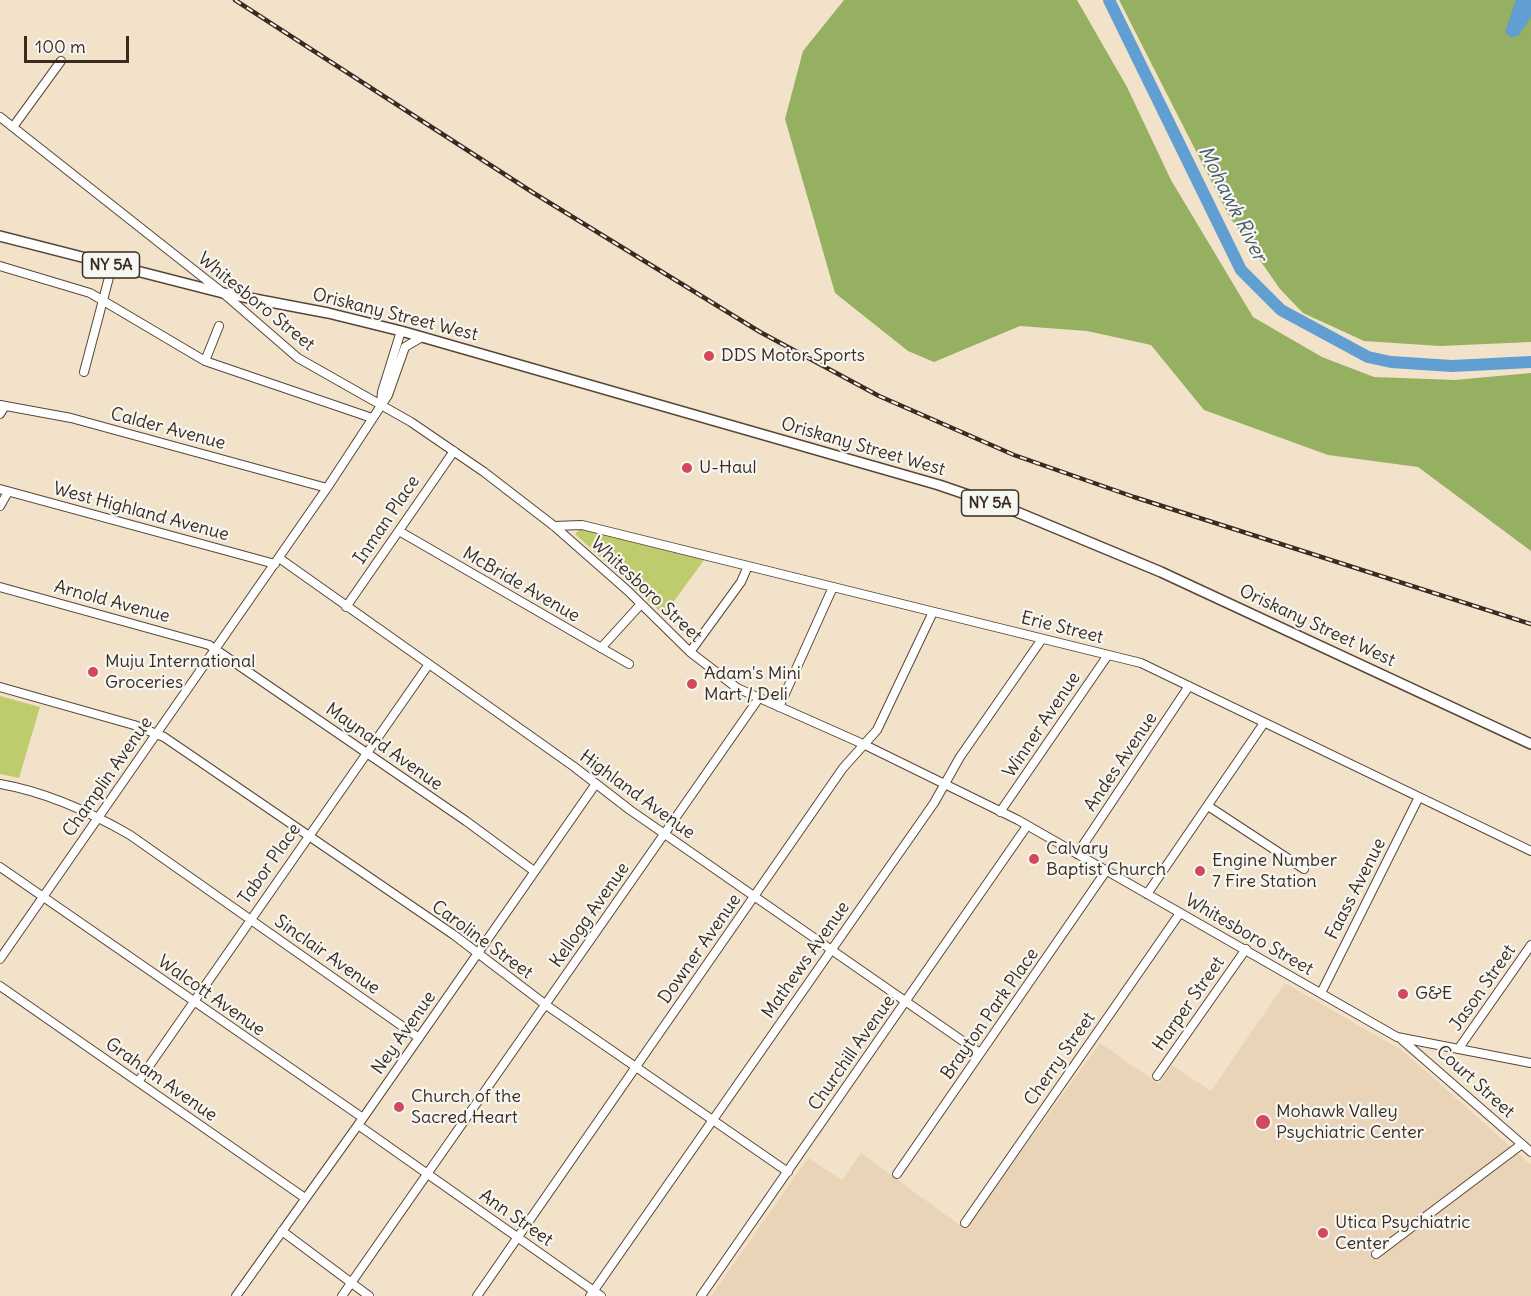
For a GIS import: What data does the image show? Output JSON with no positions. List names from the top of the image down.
{
  "streets": {
    "main road": ["NY 5A", "Oriskany Street West"],
    "street": [
      "Whitesboro Street",
      "Calder Avenue",
      "West Highland Avenue",
      "Inman Place",
      "McBride Avenue",
      "Arnold Avenue",
      "Erie Street",
      "Winner Avenue",
      "Maynard Avenue",
      "Andes Avenue",
      "Champlin Avenue",
      "Highland Avenue",
      "Tabor Place",
      "Faass Avenue",
      "Kellogg Avenue",
      "Caroline Street",
      "Downer Avenue",
      "Sinclair Avenue",
      "Mathews Avenue",
      "Jason Street",
      "Walcott Avenue",
      "Harper Street",
      "Brayton Park Place",
      "Ney Avenue",
      "Churchill Avenue",
      "Cherry Street",
      "Graham Avenue",
      "Court Street",
      "Ann Street"
    ]
  },
  "crossings": [
    ["NY 5A", "Whitesboro Street"],
    ["NY 5A", "Oriskany Street West"],
    ["Whitesboro Street", "Oriskany Street West"],
    ["Whitesboro Street", "Inman Place"],
    ["Whitesboro Street", "Erie Street"],
    ["Whitesboro Street", "Winner Avenue"],
    ["Whitesboro Street", "Andes Avenue"],
    ["Whitesboro Street", "Champlin Avenue"],
    ["Whitesboro Street", "Faass Avenue"],
    ["Whitesboro Street", "Kellogg Avenue"],
    ["Whitesboro Street", "Downer Avenue"],
    ["Whitesboro Street", "Mathews Avenue"],
    ["Whitesboro Street", "Jason Street"],
    ["Whitesboro Street", "Harper Street"],
    ["Whitesboro Street", "Brayton Park Place"],
    ["Whitesboro Street", "Churchill Avenue"],
    ["Whitesboro Street", "Cherry Street"],
    ["Whitesboro Street", "Court Street"],
    ["Oriskany Street West", "Champlin Avenue"],
    ["Calder Avenue", "Champlin Avenue"],
    ["West Highland Avenue", "Champlin Avenue"],
    ["West Highland Avenue", "Highland Avenue"],
    ["Inman Place", "McBride Avenue"],
    ["Inman Place", "Highland Avenue"],
    ["Arnold Avenue", "Maynard Avenue"],
    ["Arnold Avenue", "Champlin Avenue"],
    ["Erie Street", "Winner Avenue"],
    ["Erie Street", "Andes Avenue"],
    ["Erie Street", "Faass Avenue"],
    ["Erie Street", "Downer Avenue"],
    ["Erie Street", "Mathews Avenue"],
    ["Maynard Avenue", "Champlin Avenue"],
    ["Maynard Avenue", "Tabor Place"],
    ["Maynard Avenue", "Ney Avenue"],
    ["Champlin Avenue", "Highland Avenue"],
    ["Champlin Avenue", "Caroline Street"],
    ["Champlin Avenue", "Sinclair Avenue"],
    ["Champlin Avenue", "Walcott Avenue"],
    ["Highland Avenue", "Tabor Place"],
    ["Highland Avenue", "Kellogg Avenue"],
    ["Highland Avenue", "Downer Avenue"],
    ["Highland Avenue", "Mathews Avenue"],
    ["Highland Avenue", "Brayton Park Place"],
    ["Highland Avenue", "Ney Avenue"],
    ["Highland Avenue", "Churchill Avenue"],
    ["Tabor Place", "Caroline Street"],
    ["Tabor Place", "Sinclair Avenue"],
    ["Tabor Place", "Walcott Avenue"],
    ["Tabor Place", "Graham Avenue"],
    ["Kellogg Avenue", "Caroline Street"],
    ["Kellogg Avenue", "Ann Street"],
    ["Caroline Street", "Downer Avenue"],
    ["Caroline Street", "Mathews Avenue"],
    ["Caroline Street", "Ney Avenue"],
    ["Caroline Street", "Churchill Avenue"],
    ["Downer Avenue", "Ann Street"],
    ["Sinclair Avenue", "Ney Avenue"],
    ["Mathews Avenue", "Ann Street"],
    ["Walcott Avenue", "Ney Avenue"],
    ["Walcott Avenue", "Ann Street"],
    ["Ney Avenue", "Graham Avenue"]
  ],
  "water": ["Mohawk River"],
  "places": [
    "DDS Motor Sports",
    "U-Haul",
    "Muju International Groceries",
    "Adam's Mini Mart / Deli",
    "Calvary Baptist Church",
    "Engine Number 7 Fire Station",
    "G&E",
    "Church of the Sacred Heart",
    "Mohawk Valley Psychiatric Center",
    "Utica Psychiatric Center"
  ],
  "scale_bar": "100 m"
}
